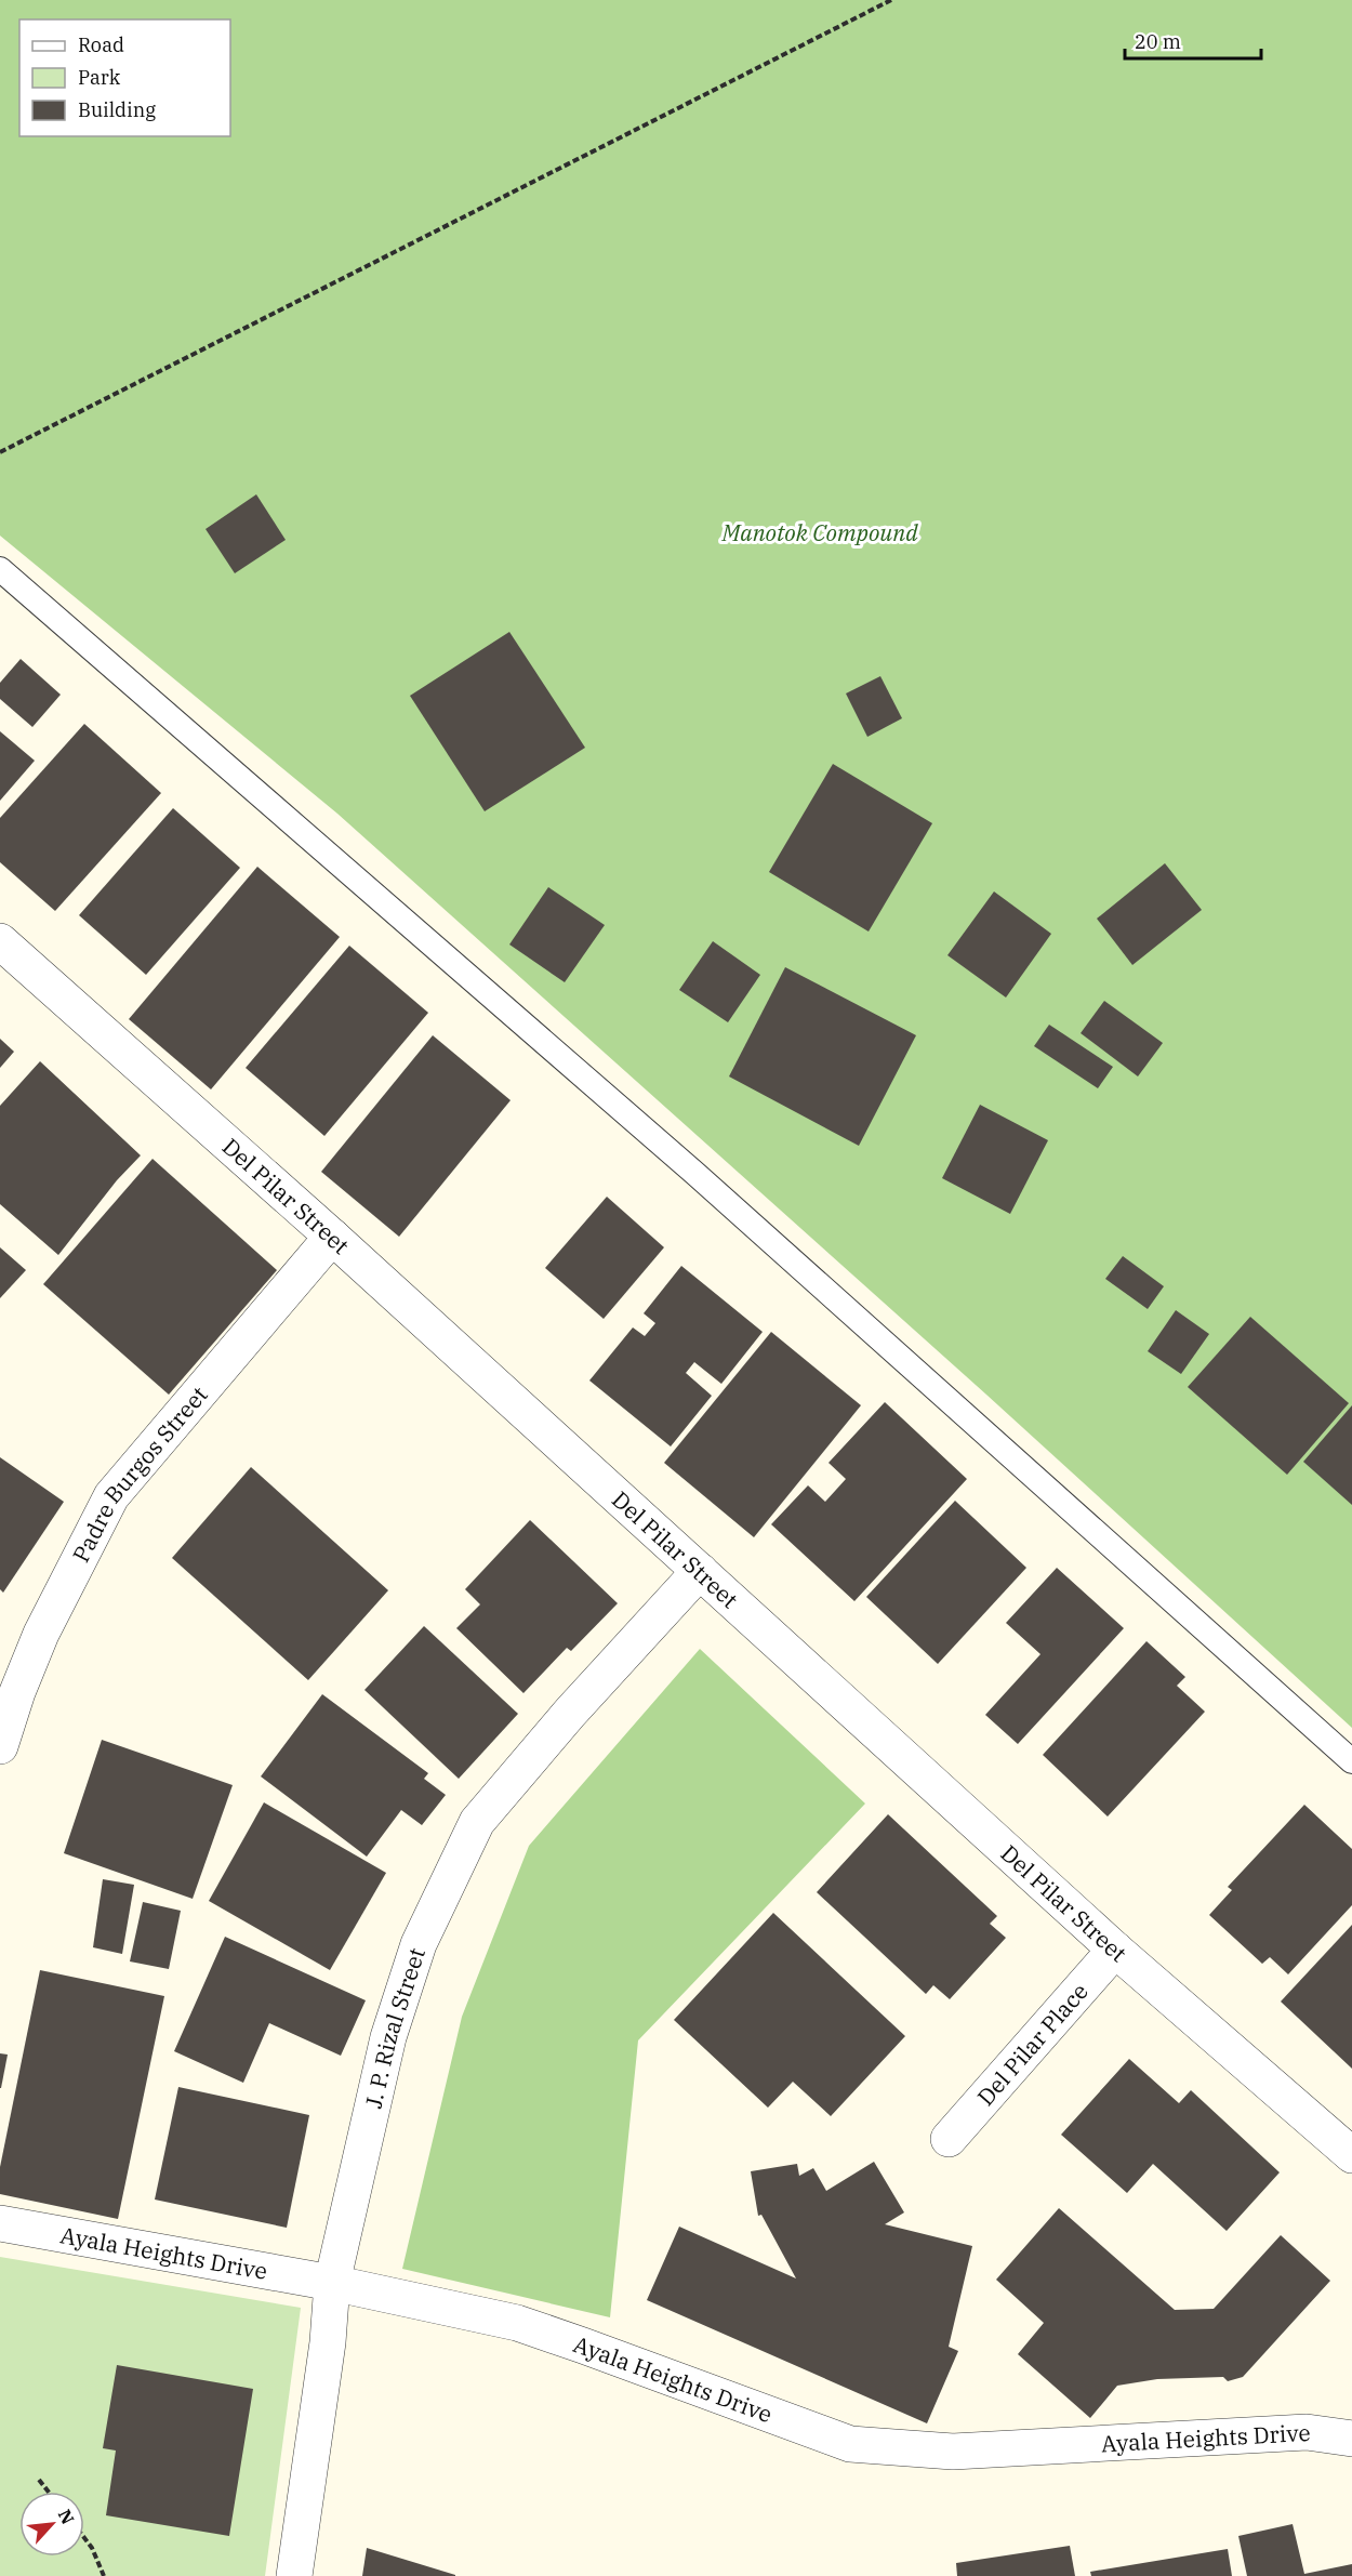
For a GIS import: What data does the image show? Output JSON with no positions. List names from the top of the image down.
{
  "streets": {
    "street": [
      "Del Pilar Street",
      "Padre Burgos Street",
      "J. P. Rizal Street",
      "Del Pilar Place",
      "Ayala Heights Drive"
    ]
  },
  "crossings": [
    ["Del Pilar Street", "Padre Burgos Street"],
    ["Del Pilar Street", "J. P. Rizal Street"],
    ["Del Pilar Street", "Del Pilar Place"],
    ["J. P. Rizal Street", "Ayala Heights Drive"]
  ],
  "parks": ["Manotok Compound"],
  "legend": ["Road", "Park", "Building"],
  "scale_bar": "20 m",
  "north": "top right"
}
